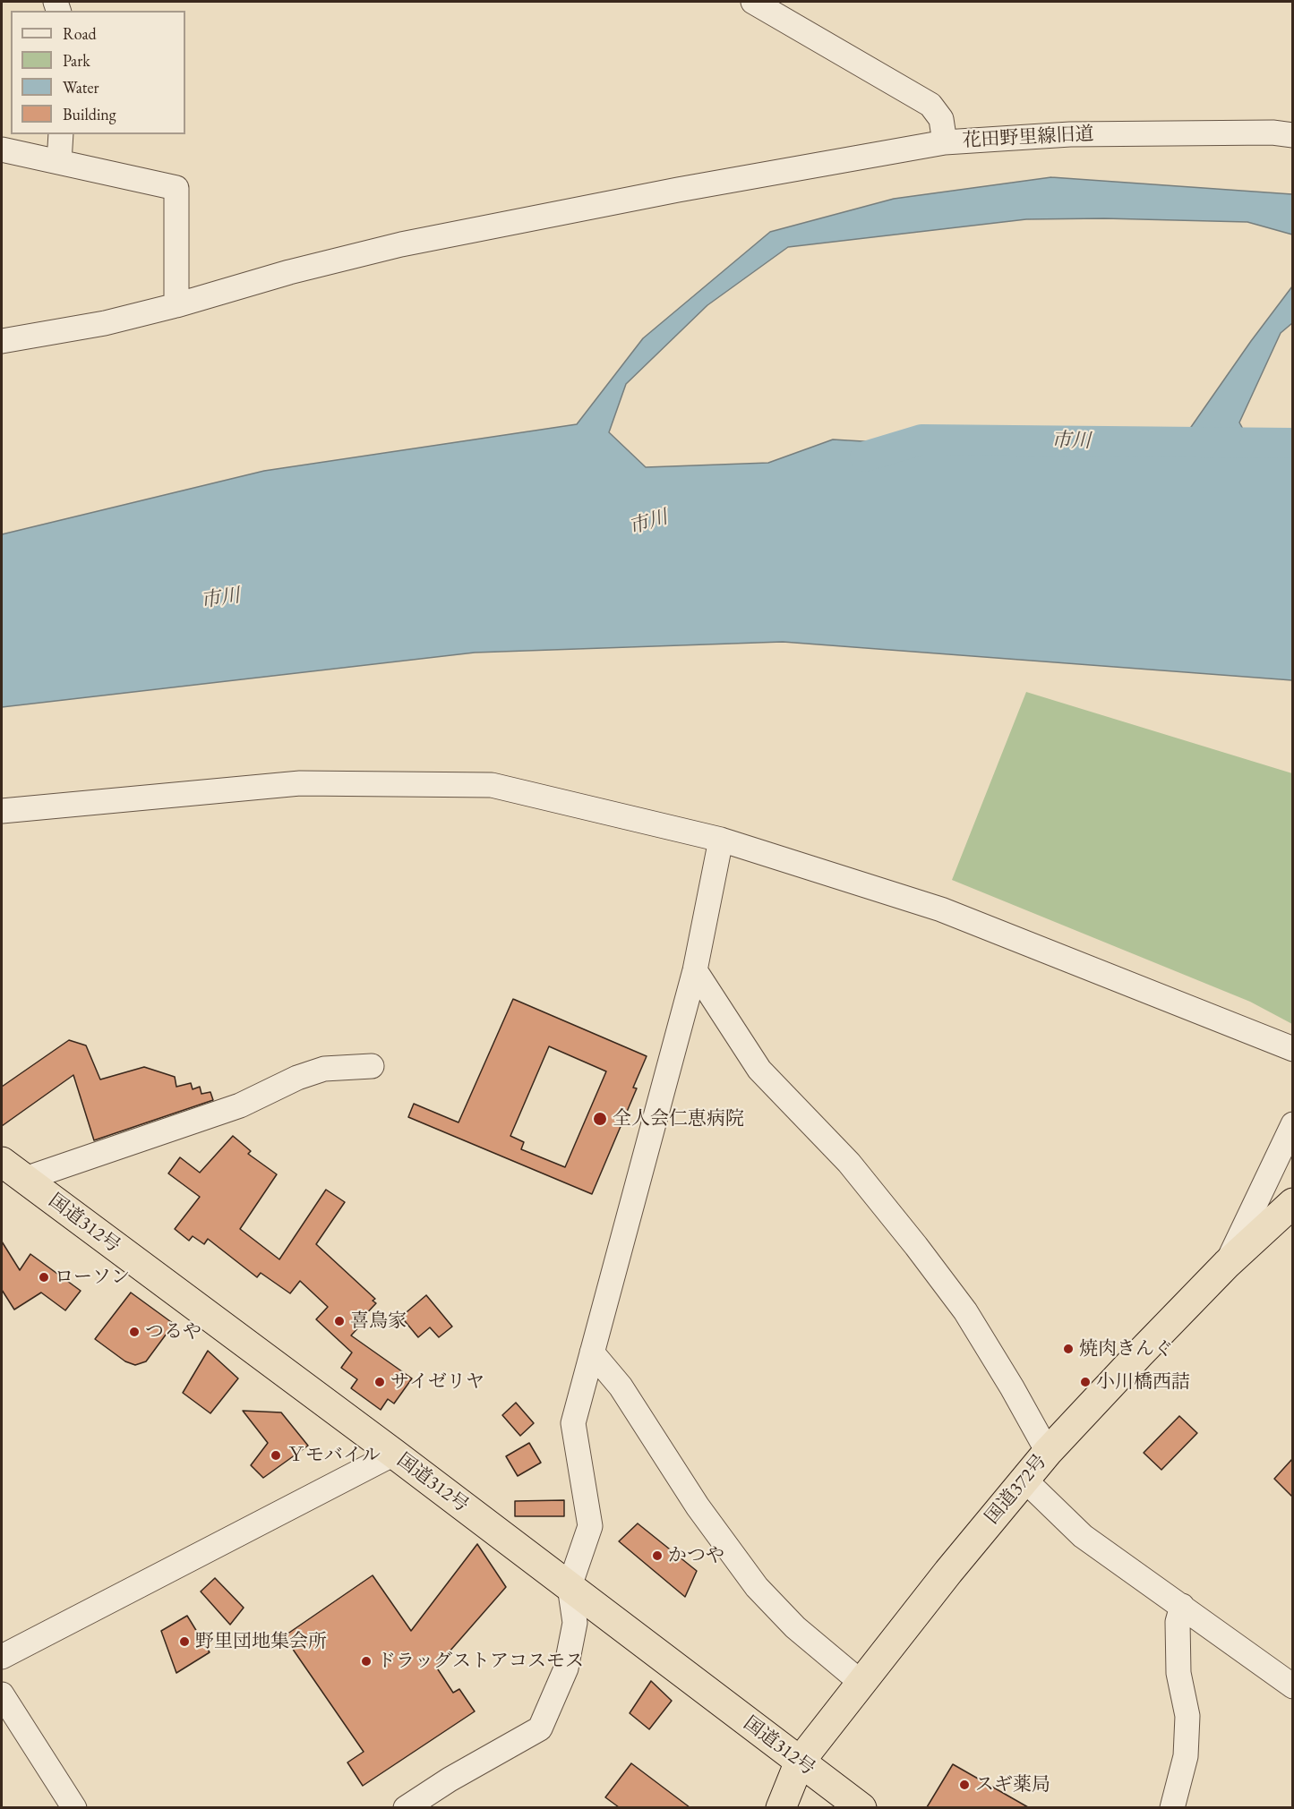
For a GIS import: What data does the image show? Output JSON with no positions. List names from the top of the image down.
{
  "streets": {
    "highway": ["国道312号", "国道372号"],
    "street": ["花田野里線旧道"]
  },
  "crossings": [
    ["国道312号", "国道372号"]
  ],
  "water": ["市川"],
  "places": [
    "全人会仁恵病院",
    "ローソン",
    "喜鳥家",
    "つるや",
    "焼肉きんぐ",
    "サイゼリヤ",
    "小川橋西詰",
    "Ｙモバイル",
    "かつや",
    "野里団地集会所",
    "ドラッグストアコスモス",
    "スギ薬局"
  ],
  "legend": [
    "Road",
    "Park",
    "Water",
    "Building"
  ]
}
